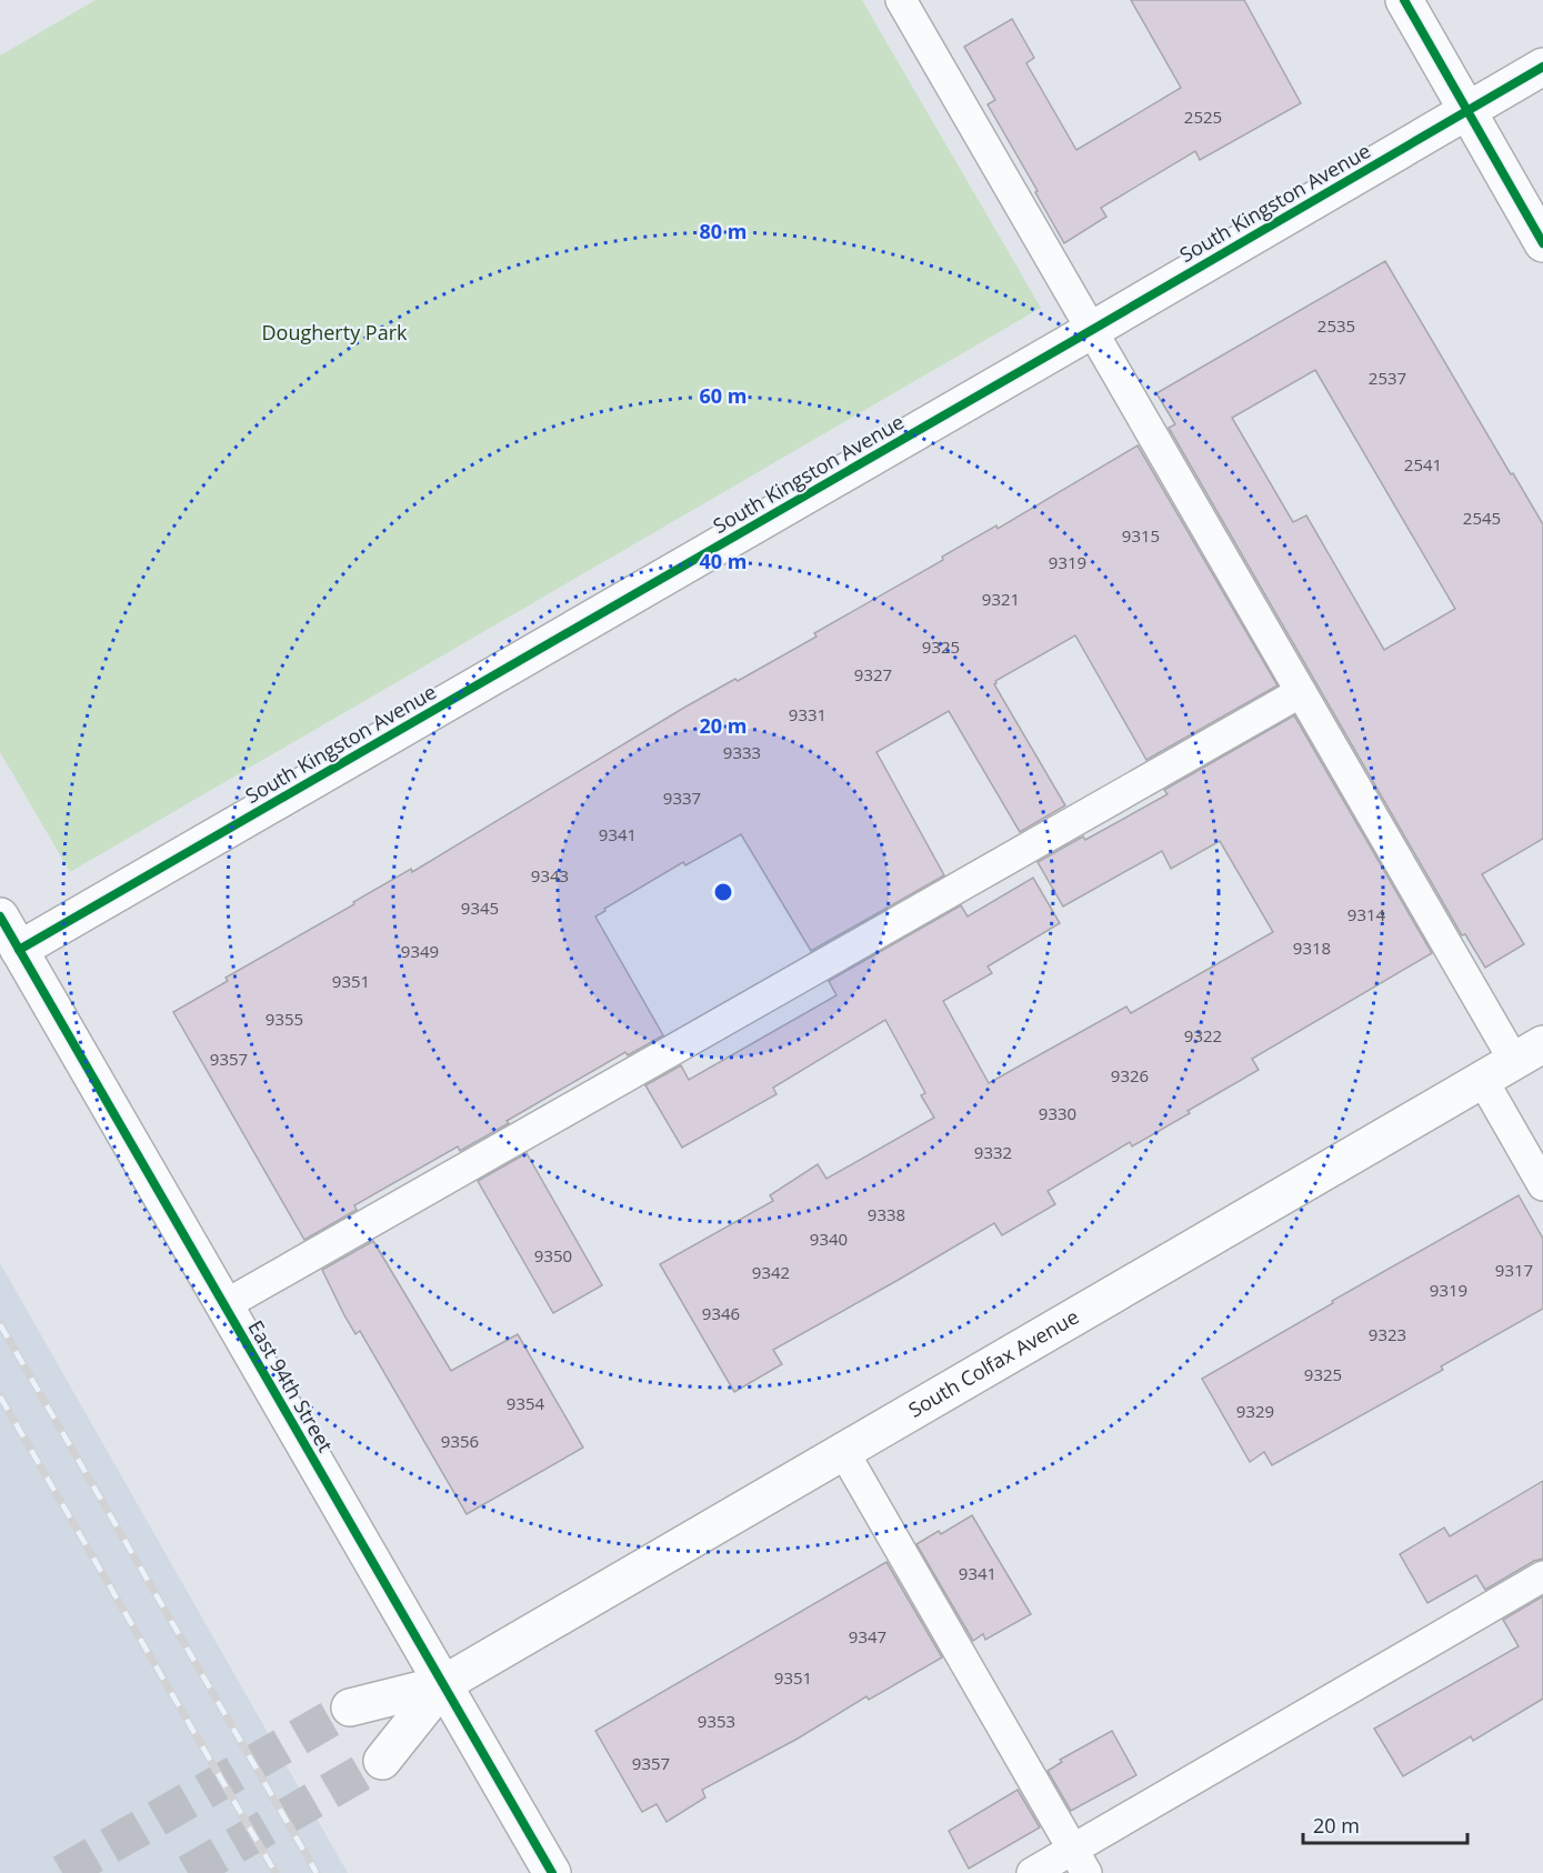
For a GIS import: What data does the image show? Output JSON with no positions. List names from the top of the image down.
{
  "streets": {
    "street": ["South Kingston Avenue", "South Colfax Avenue", "East 94th Street"]
  },
  "crossings": [
    ["South Kingston Avenue", "East 94th Street"],
    ["South Colfax Avenue", "East 94th Street"]
  ],
  "parks": ["Dougherty Park"],
  "house_numbers": [
    "2525",
    "2535",
    "2537",
    "2541",
    "2545",
    "9315",
    "9319",
    "9321",
    "9325",
    "9327",
    "9331",
    "9333",
    "9337",
    "9341",
    "9343",
    "9345",
    "9314",
    "9318",
    "9349",
    "9351",
    "9355",
    "9322",
    "9357",
    "9326",
    "9330",
    "9332",
    "9338",
    "9340",
    "9350",
    "9317",
    "9342",
    "9319",
    "9346",
    "9323",
    "9325",
    "9354",
    "9329",
    "9356",
    "9341",
    "9347",
    "9351",
    "9353",
    "9357"
  ],
  "scale_bar": "20 m",
  "rings": [
    "80 m",
    "60 m",
    "40 m",
    "20 m"
  ]
}
